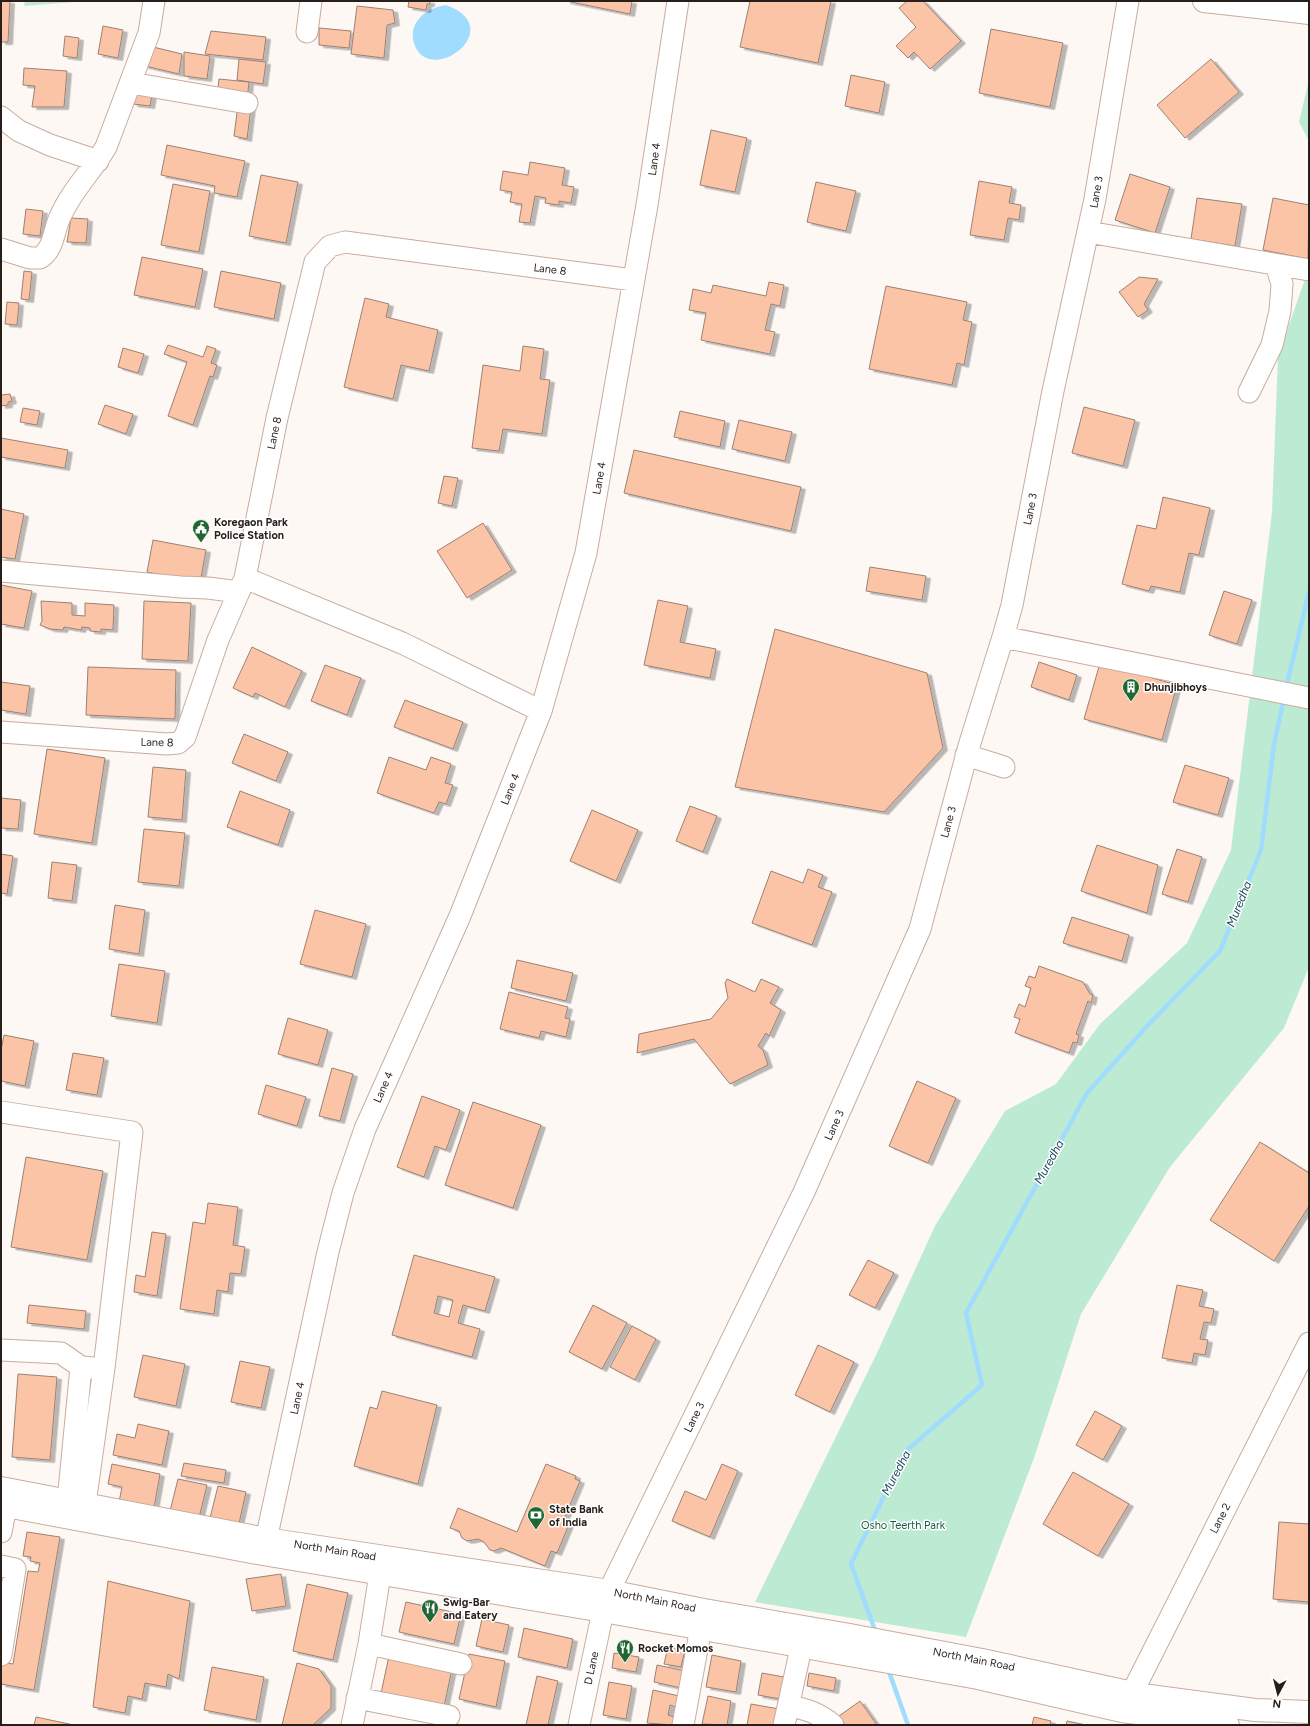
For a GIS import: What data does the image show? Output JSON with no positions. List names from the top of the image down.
{
  "streets": {
    "main road": ["North Main Road"],
    "street": [
      "Lane 4",
      "Lane 3",
      "Lane 8",
      "Lane 2",
      "D Lane"
    ]
  },
  "crossings": [
    ["Lane 4", "Lane 8"],
    ["Lane 4", "North Main Road"],
    ["Lane 3", "North Main Road"],
    ["Lane 3", "D Lane"],
    ["Lane 2", "North Main Road"],
    ["North Main Road", "D Lane"]
  ],
  "water": ["Muredha"],
  "parks": ["Osho Teerth Park"],
  "places": {
    "public building": ["Koregaon Park Police Station"],
    "building": ["Dhunjibhoys"],
    "bank": ["State Bank of India"],
    "restaurant": ["Swig-Bar and Eatery", "Rocket Momos"]
  },
  "north": "bottom"
}
